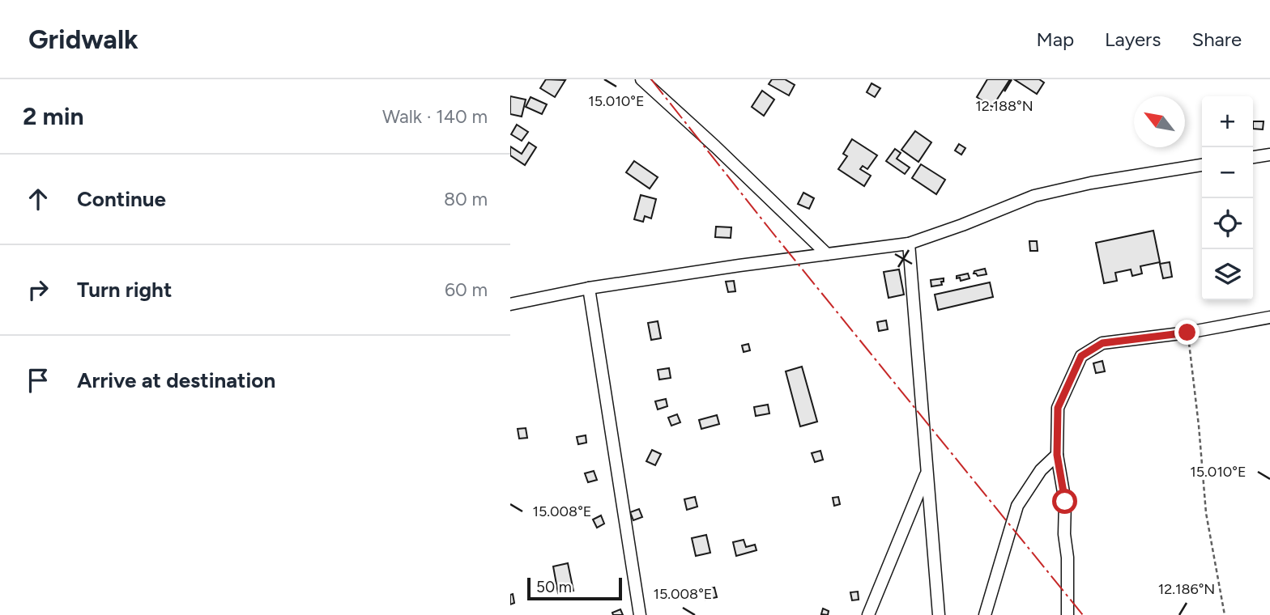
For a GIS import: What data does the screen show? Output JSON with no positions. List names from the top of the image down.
{
  "scale_bar": "50 m",
  "north": "top left",
  "page": {
    "header": "Gridwalk",
    "nav": ["Map", "Layers", "Share"],
    "heading": ["2 min", "Walk · 140 m"],
    "map_buttons": ["+", "−"],
    "list": [
      ["Continue", "80 m"],
      ["Turn right", "60 m"],
      "Arrive at destination"
    ],
    "scale": "50 m"
  },
  "coordinates": [
    "15.010°E",
    "12.188°N",
    "15.008°E",
    "12.186°N"
  ]
}
